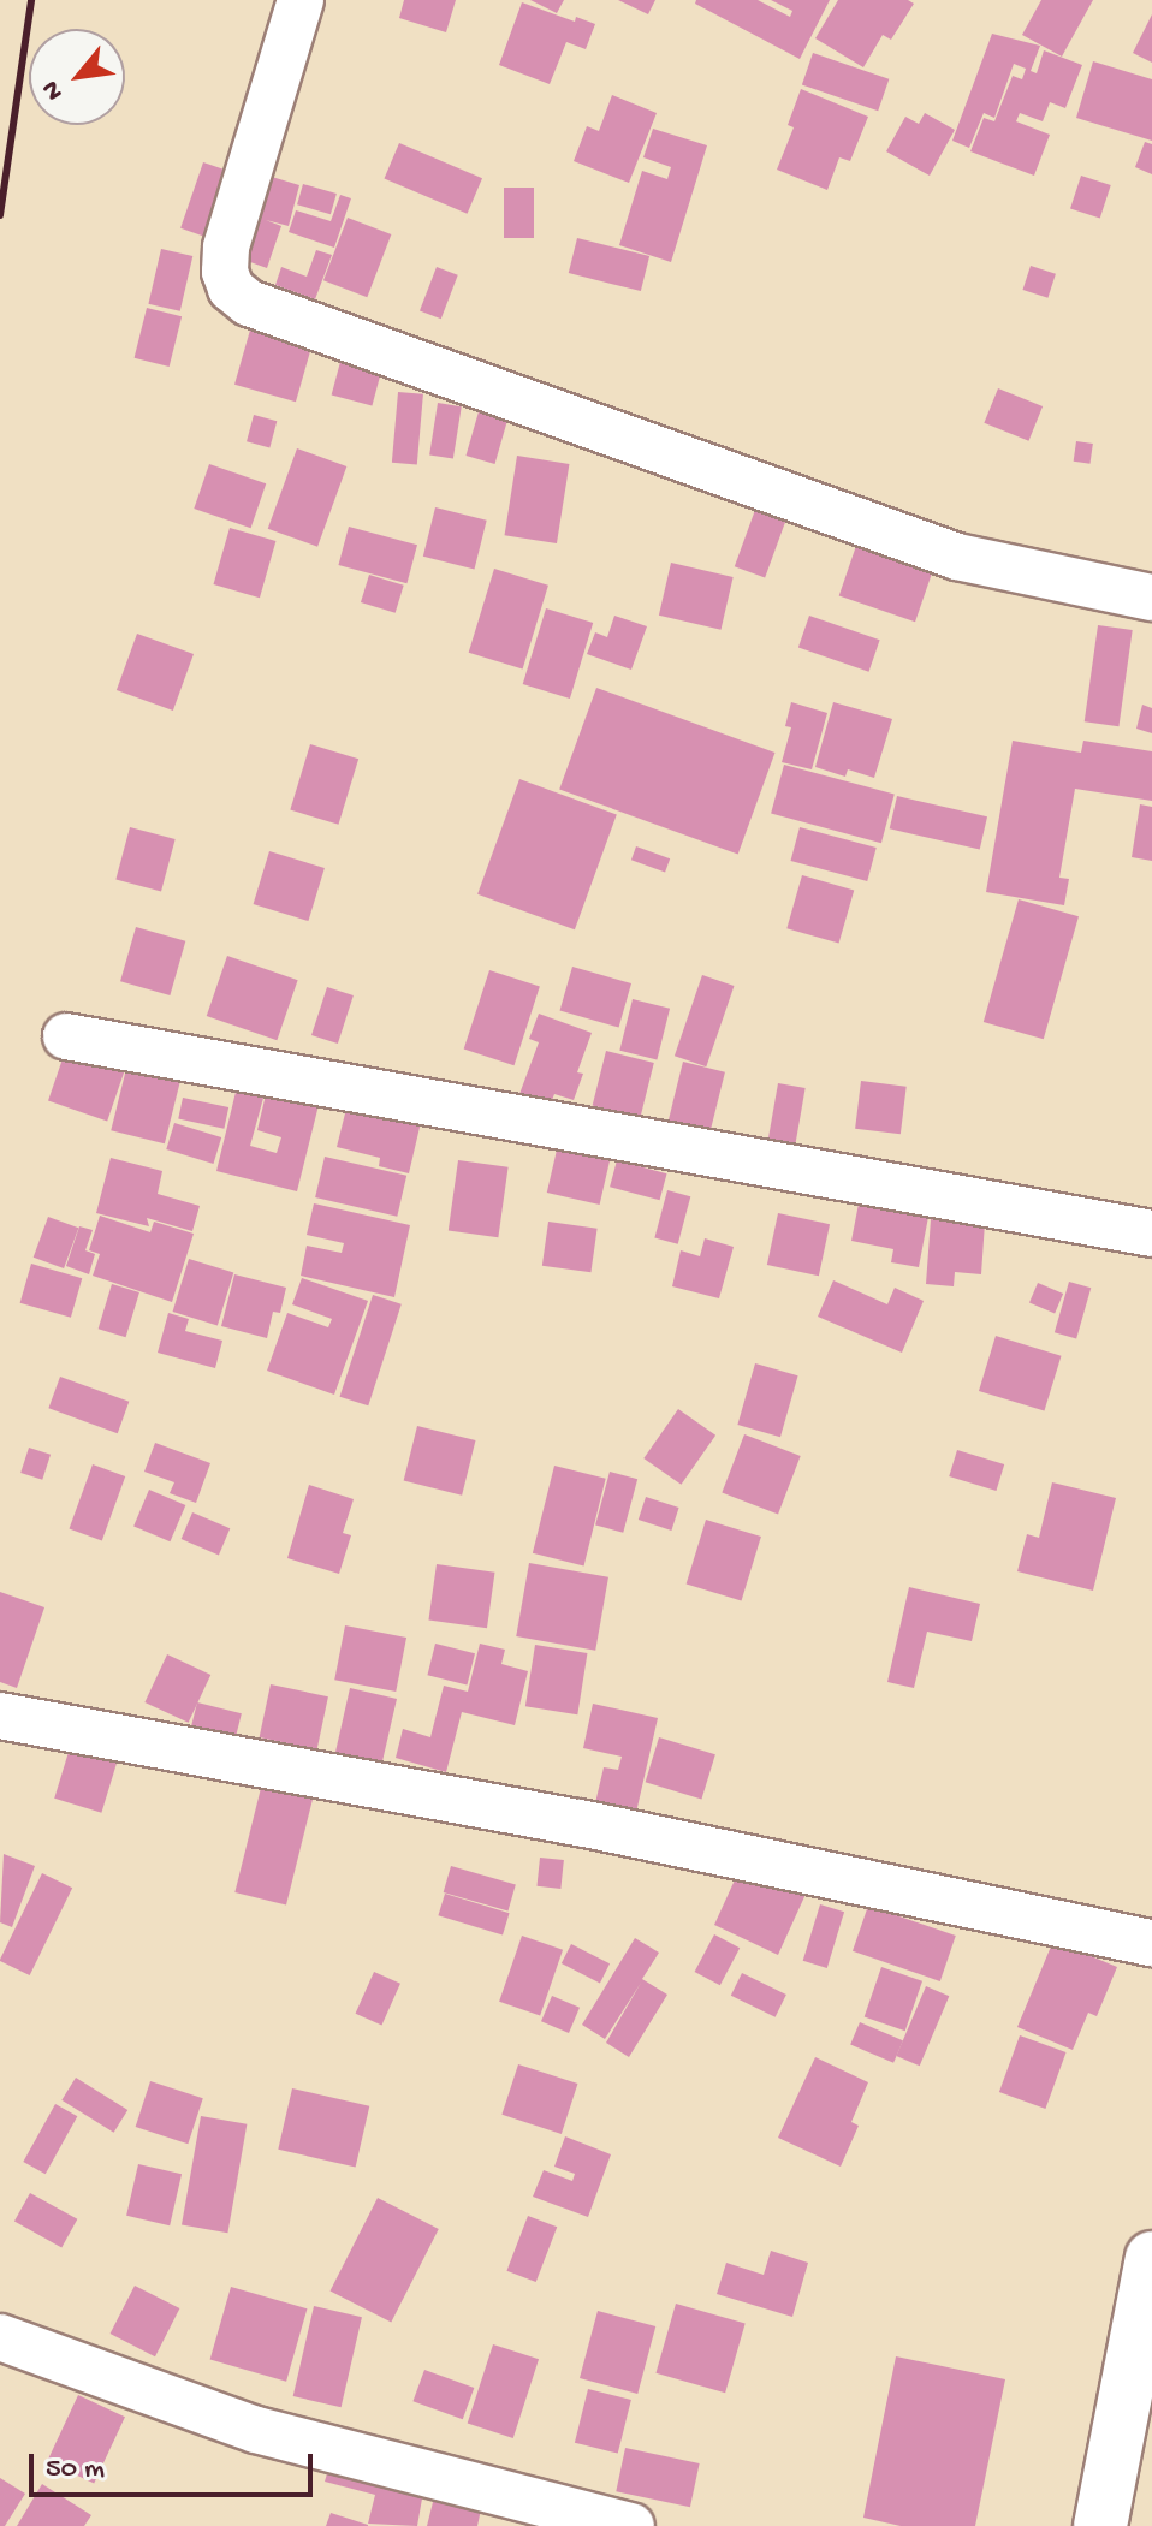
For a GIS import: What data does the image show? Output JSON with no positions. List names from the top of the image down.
{
  "scale_bar": "50 m",
  "north": "bottom left"
}
